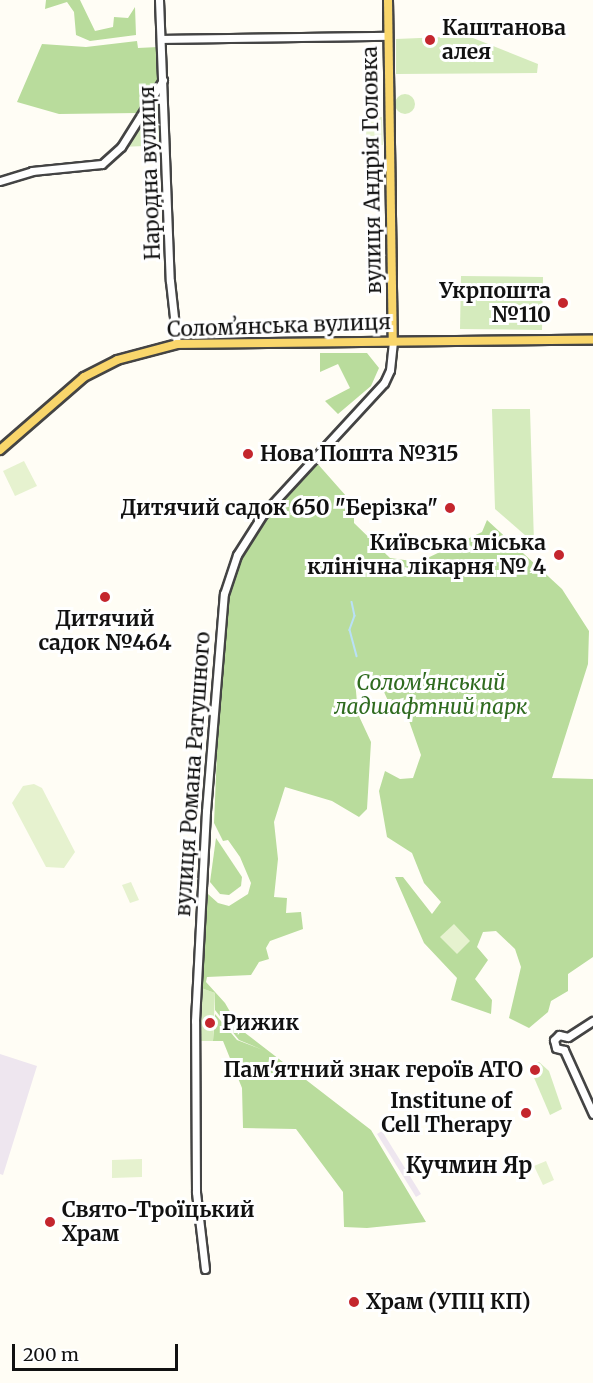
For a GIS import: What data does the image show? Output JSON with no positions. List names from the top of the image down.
{
  "streets": {
    "main road": ["вулиця Андрія Головка", "Соломʼянська вулиця"],
    "street": ["Народна вулиця", "вулиця Романа Ратушного"]
  },
  "crossings": [
    ["вулиця Андрія Головка", "Соломʼянська вулиця"],
    ["вулиця Андрія Головка", "вулиця Романа Ратушного"],
    ["Народна вулиця", "Соломʼянська вулиця"],
    ["Соломʼянська вулиця", "вулиця Романа Ратушного"]
  ],
  "districts": ["Кучмин Яр"],
  "parks": ["Солом'янський ладшафтний парк"],
  "places": [
    "Каштанова алея",
    "Укрпошта №110",
    "Нова Пошта №315",
    "Дитячий садок 650 \"Берізка\"",
    "Київська міська клінічна лікарня № 4",
    "Дитячий садок №464",
    "Рижик",
    "Пам'ятний знак героїв АТО",
    "Institune of Cell Therapy",
    "Свято-Троїцький Храм",
    "Храм (УПЦ КП)"
  ],
  "scale_bar": "200 m"
}
